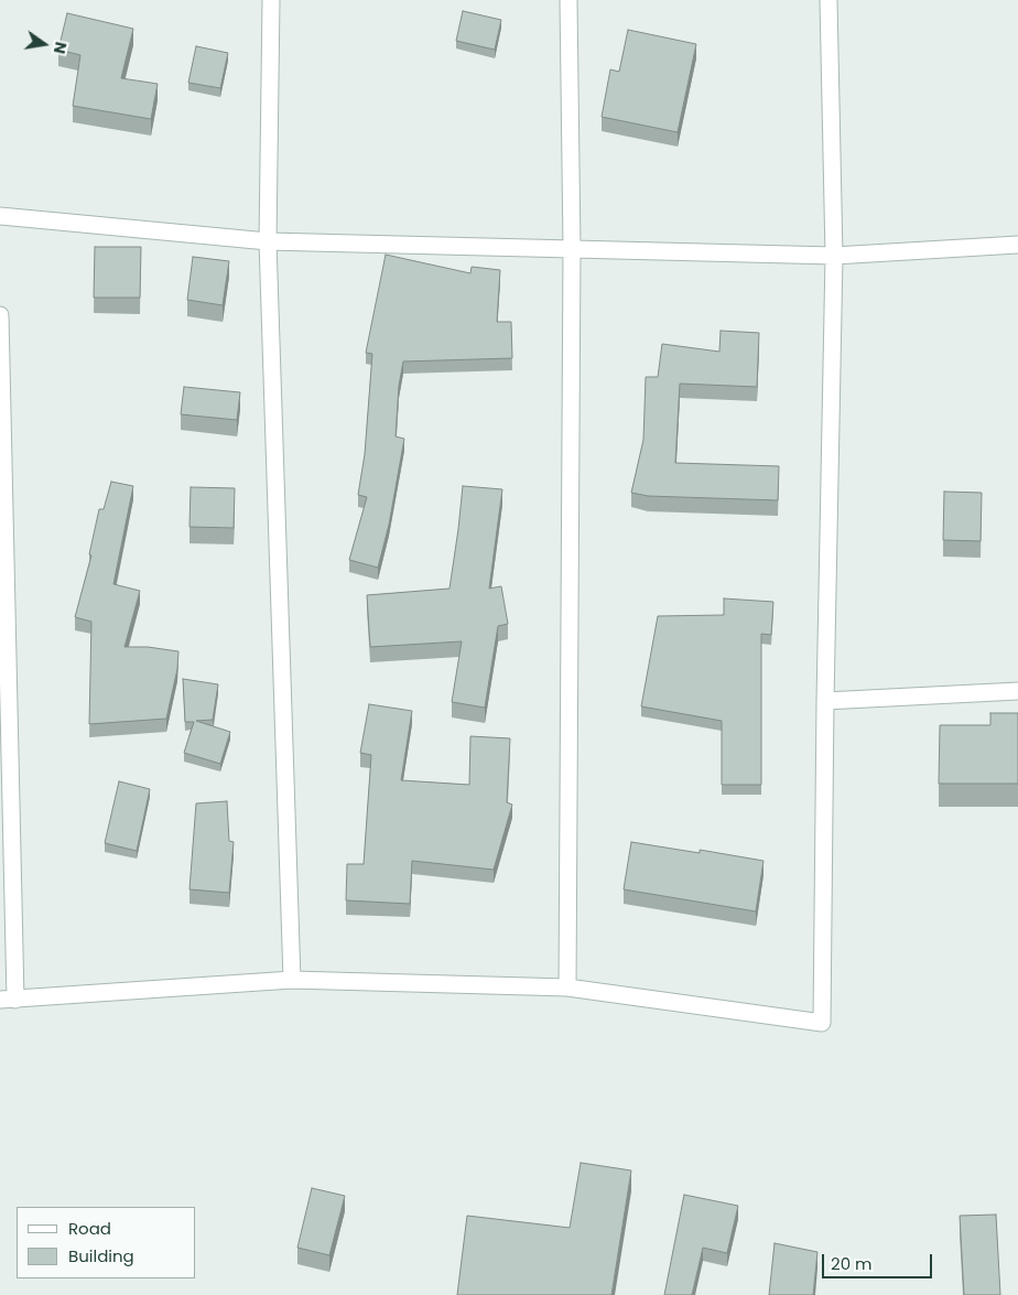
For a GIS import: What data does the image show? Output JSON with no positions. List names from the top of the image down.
{
  "legend": ["Road", "Building"],
  "scale_bar": "20 m",
  "north": "right"
}
